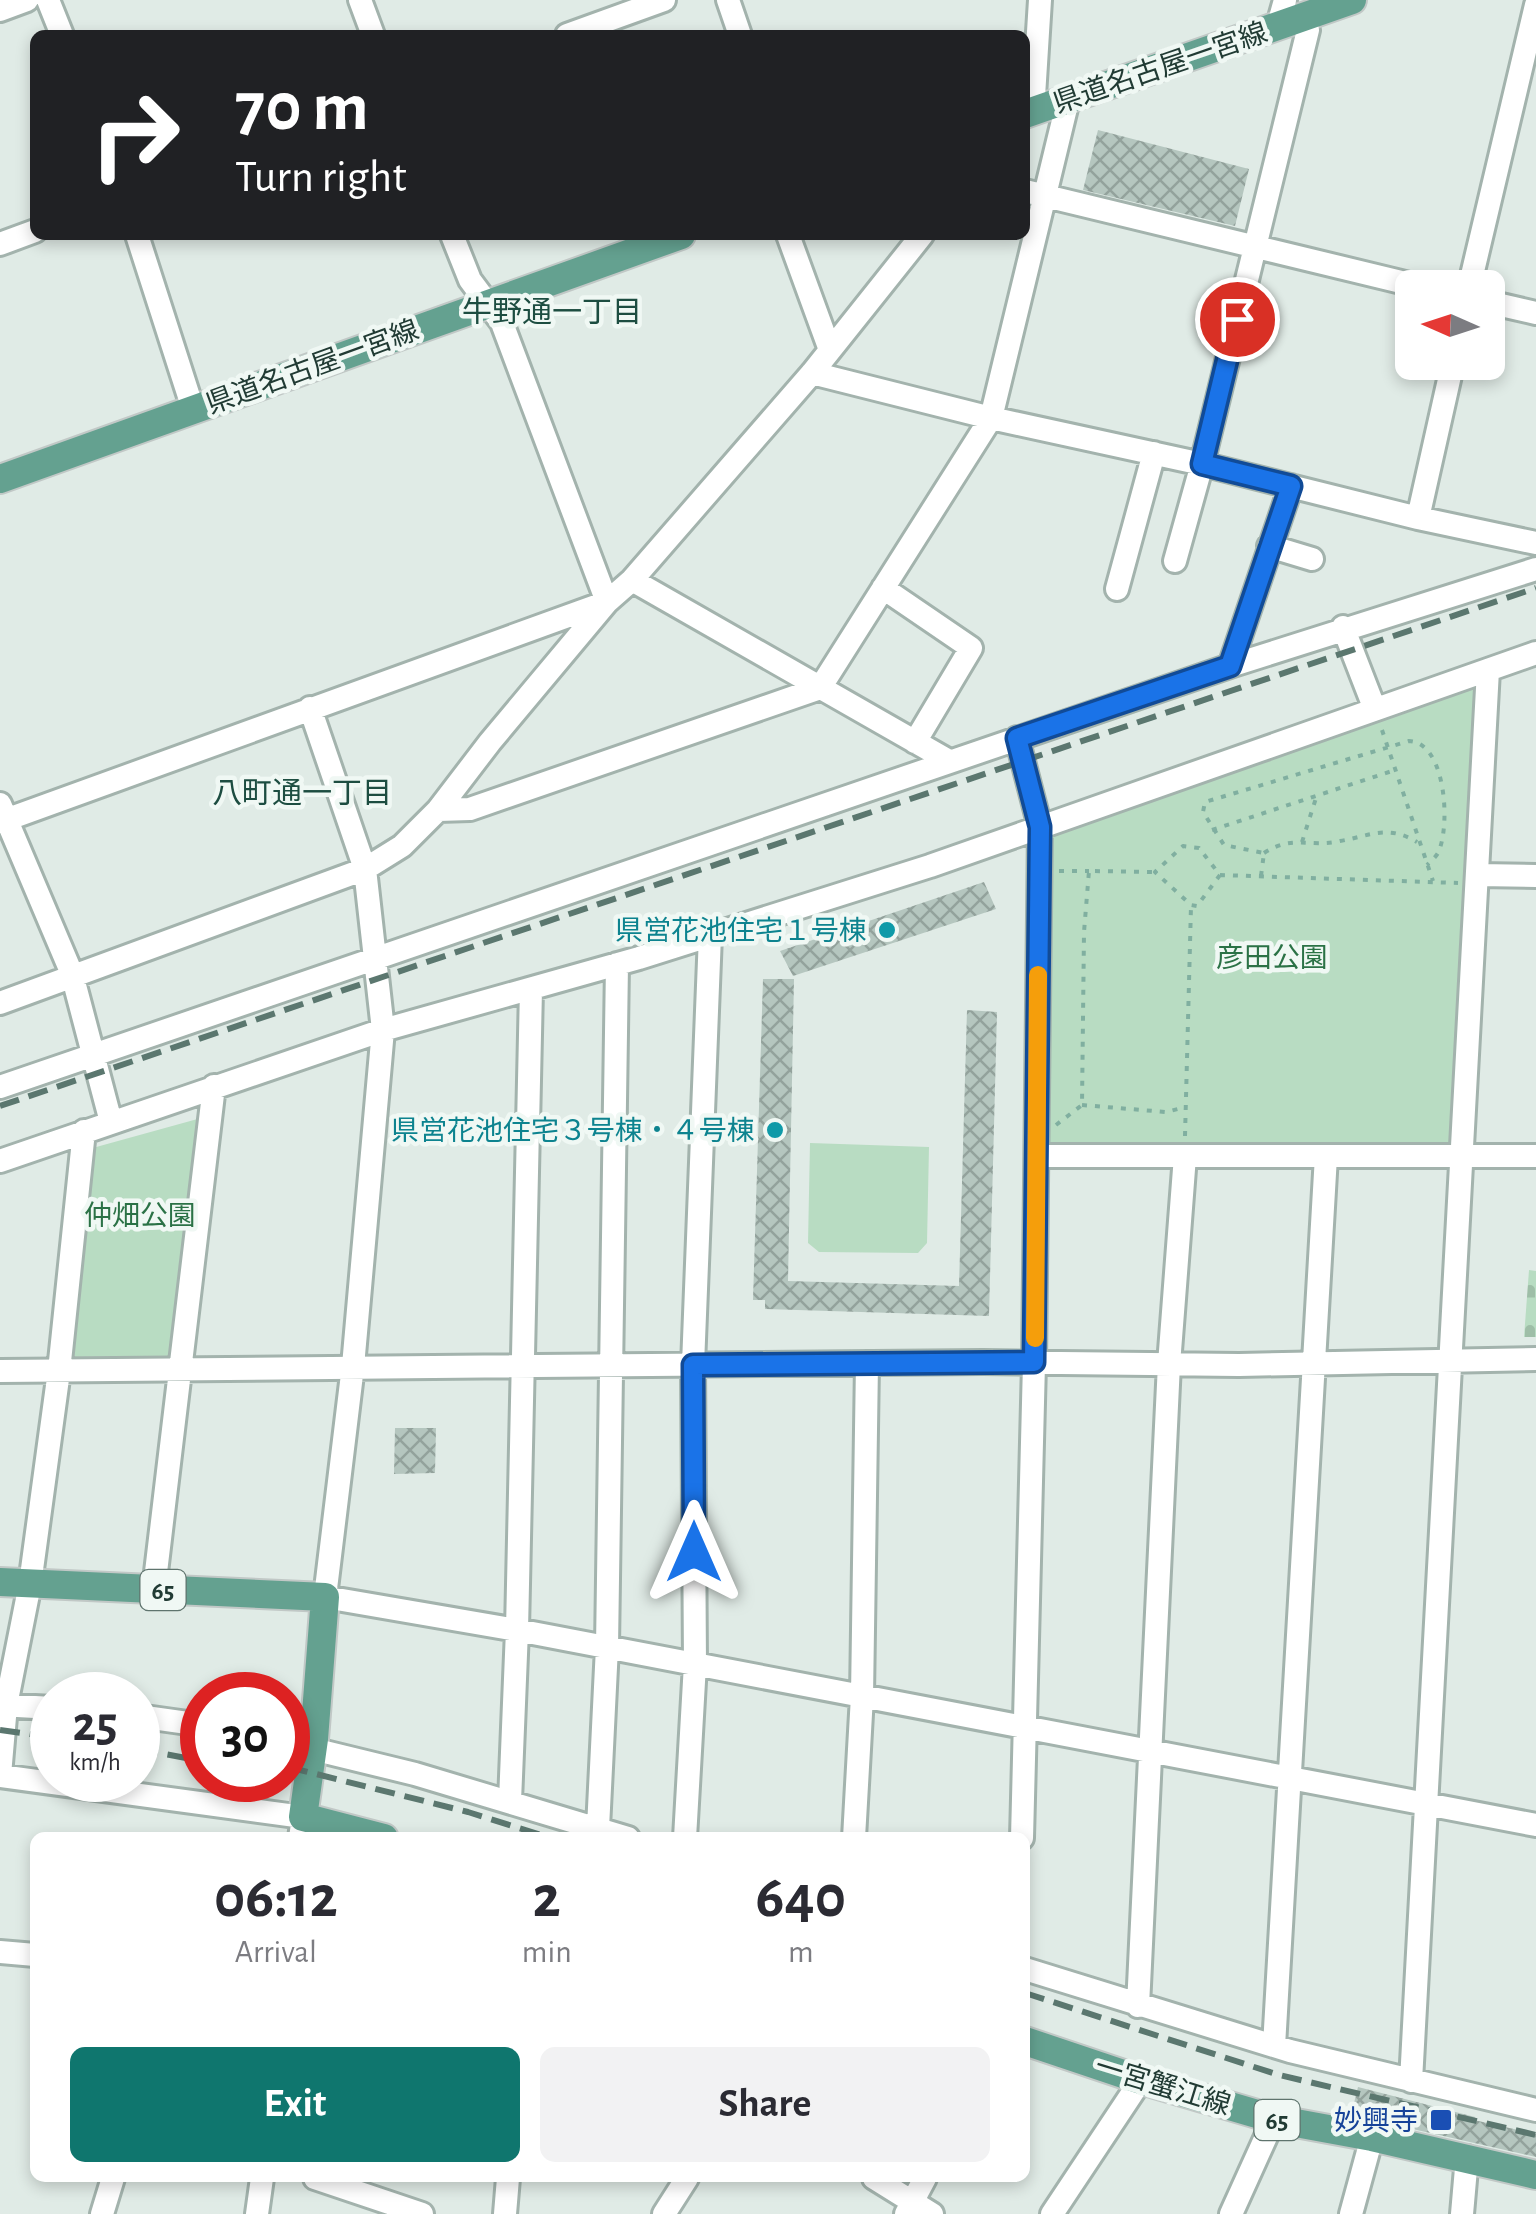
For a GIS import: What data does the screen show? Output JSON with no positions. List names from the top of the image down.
{
  "streets": {
    "main road": ["県道名古屋一宮線", "65", "一宮蟹江線"]
  },
  "districts": ["牛野通一丁目", "八町通一丁目"],
  "parks": ["彦田公園", "仲畑公園"],
  "places": {
    "other": ["県営花池住宅１号棟", "県営花池住宅３号棟・４号棟"],
    "transit": ["妙興寺"]
  },
  "north": "left",
  "page": {
    "turn": ["70 m", "Turn right"],
    "speed": "25 km/h",
    "limit": "30",
    "eta": [
      "06:12",
      "Arrival",
      "2",
      "min",
      "640",
      "m"
    ],
    "buttons": ["Exit", "Share"]
  }
}
